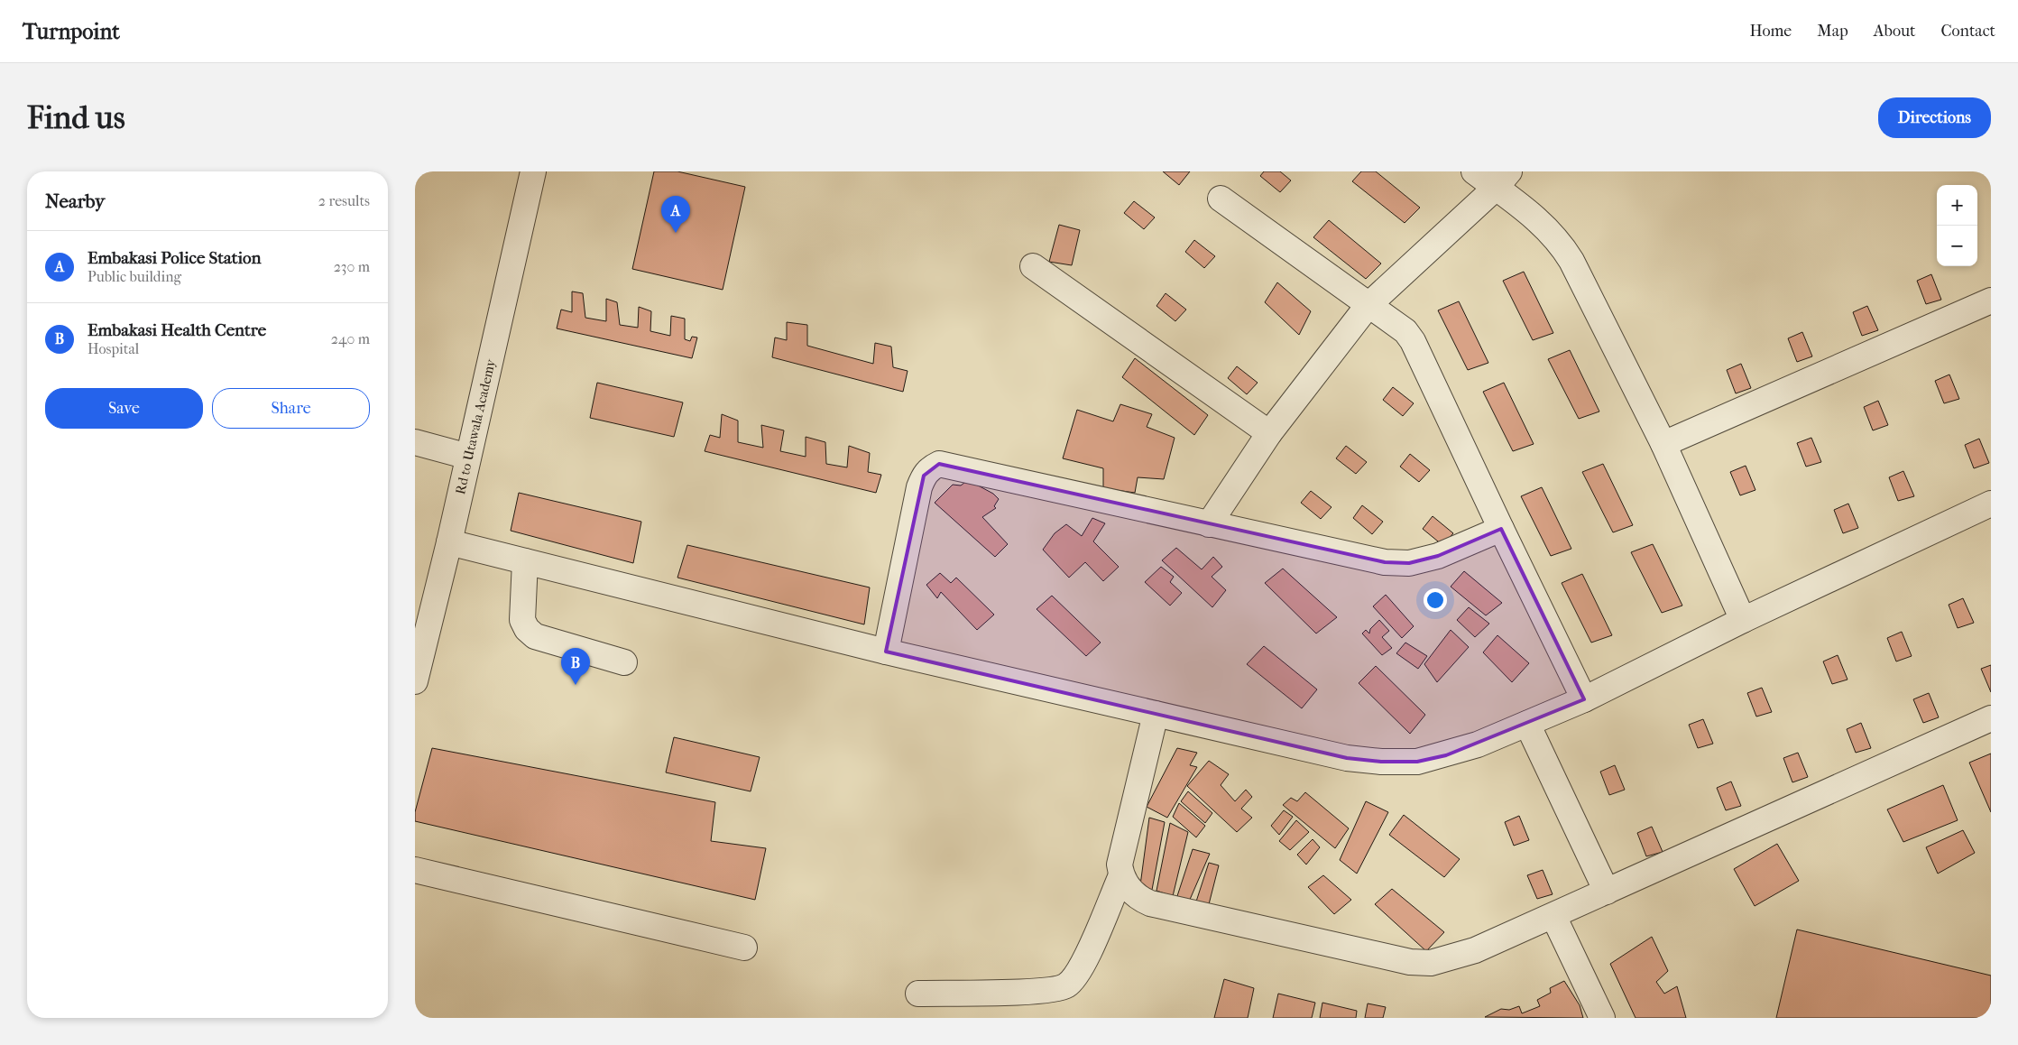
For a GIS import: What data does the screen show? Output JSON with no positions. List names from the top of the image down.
{
  "streets": {
    "street": ["Rd to Utawala Academy"]
  },
  "page": {
    "header": "Turnpoint",
    "nav": [
      "Home",
      "Map",
      "About",
      "Contact"
    ],
    "buttons": [
      "Directions",
      ["Save", "Share"]
    ],
    "title": "Find us",
    "heading": ["Nearby", "2 results"],
    "map_buttons": ["+", "−"],
    "pins": ["A", "B"],
    "list": [
      {
        "mark": "A",
        "name": "Embakasi Police Station",
        "note": "Public building",
        "value": "230 m"
      },
      {
        "mark": "B",
        "name": "Embakasi Health Centre",
        "note": "Hospital",
        "value": "240 m"
      }
    ]
  }
}
